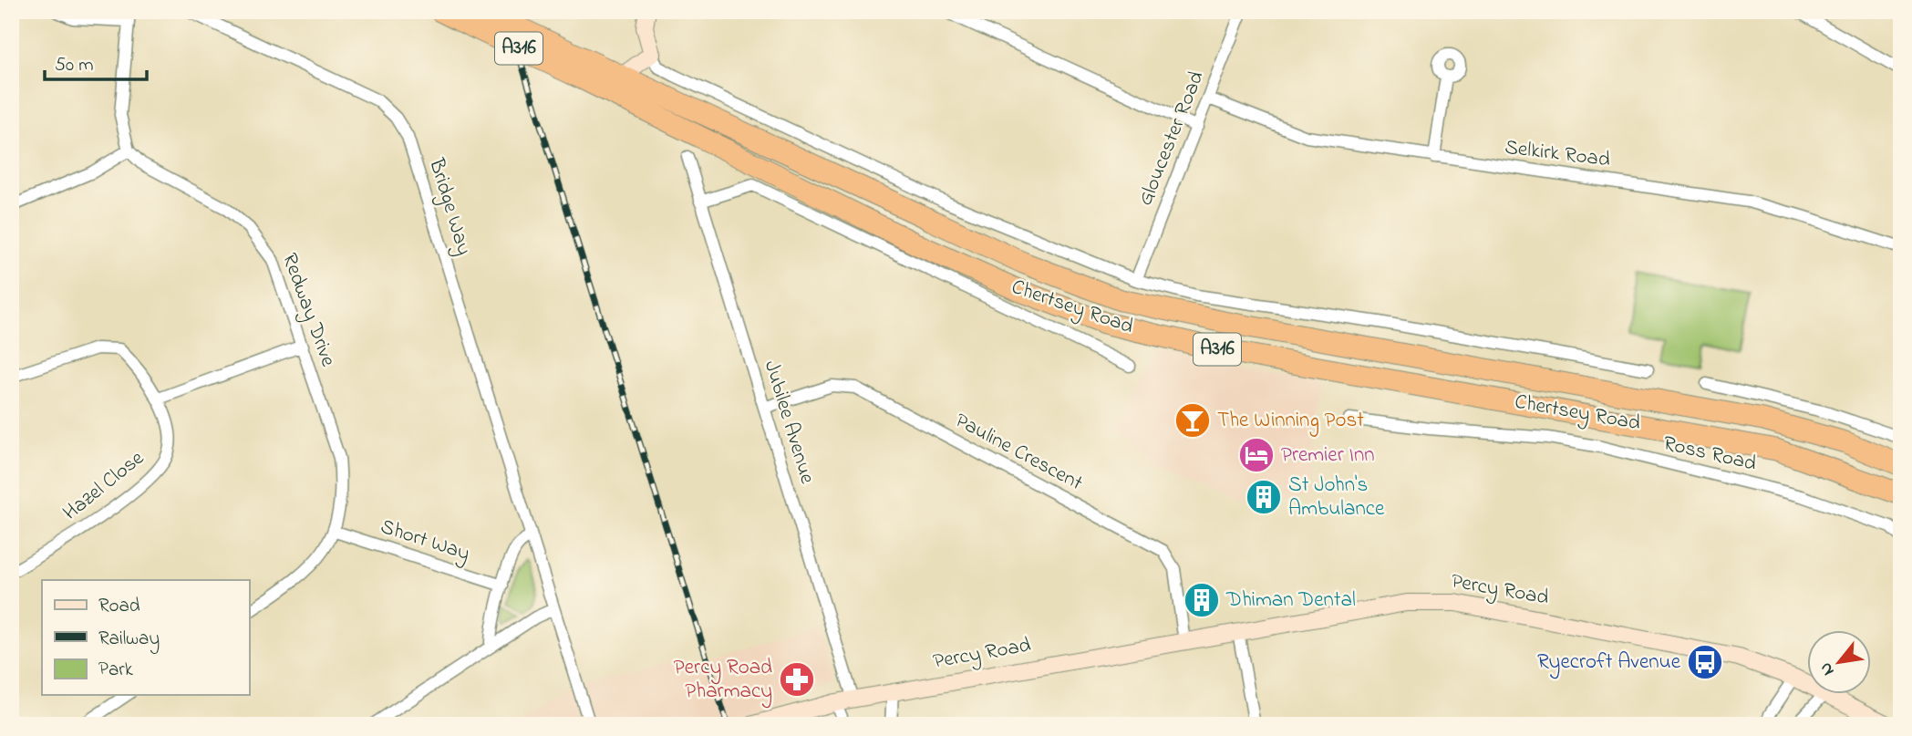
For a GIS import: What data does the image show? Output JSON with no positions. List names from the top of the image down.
{
  "streets": {
    "highway": ["A316", "Chertsey Road"],
    "street": [
      "Gloucester Road",
      "Selkirk Road",
      "Bridge Way",
      "Redway Drive",
      "Jubilee Avenue",
      "Pauline Crescent",
      "Ross Road",
      "Hazel Close",
      "Short Way",
      "Percy Road"
    ]
  },
  "crossings": [
    ["Gloucester Road", "Selkirk Road"],
    ["Chertsey Road", "Jubilee Avenue"],
    ["Redway Drive", "Short Way"],
    ["Jubilee Avenue", "Pauline Crescent"],
    ["Jubilee Avenue", "Percy Road"],
    ["Pauline Crescent", "Percy Road"]
  ],
  "places": {
    "bar": ["The Winning Post"],
    "hotel": ["Premier Inn"],
    "building": ["St John's Ambulance", "Dhiman Dental"],
    "bus stop": ["Ryecroft Avenue"],
    "pharmacy": ["Percy Road Pharmacy"]
  },
  "legend": ["Road", "Railway", "Park"],
  "scale_bar": "50 m",
  "north": "bottom left"
}
